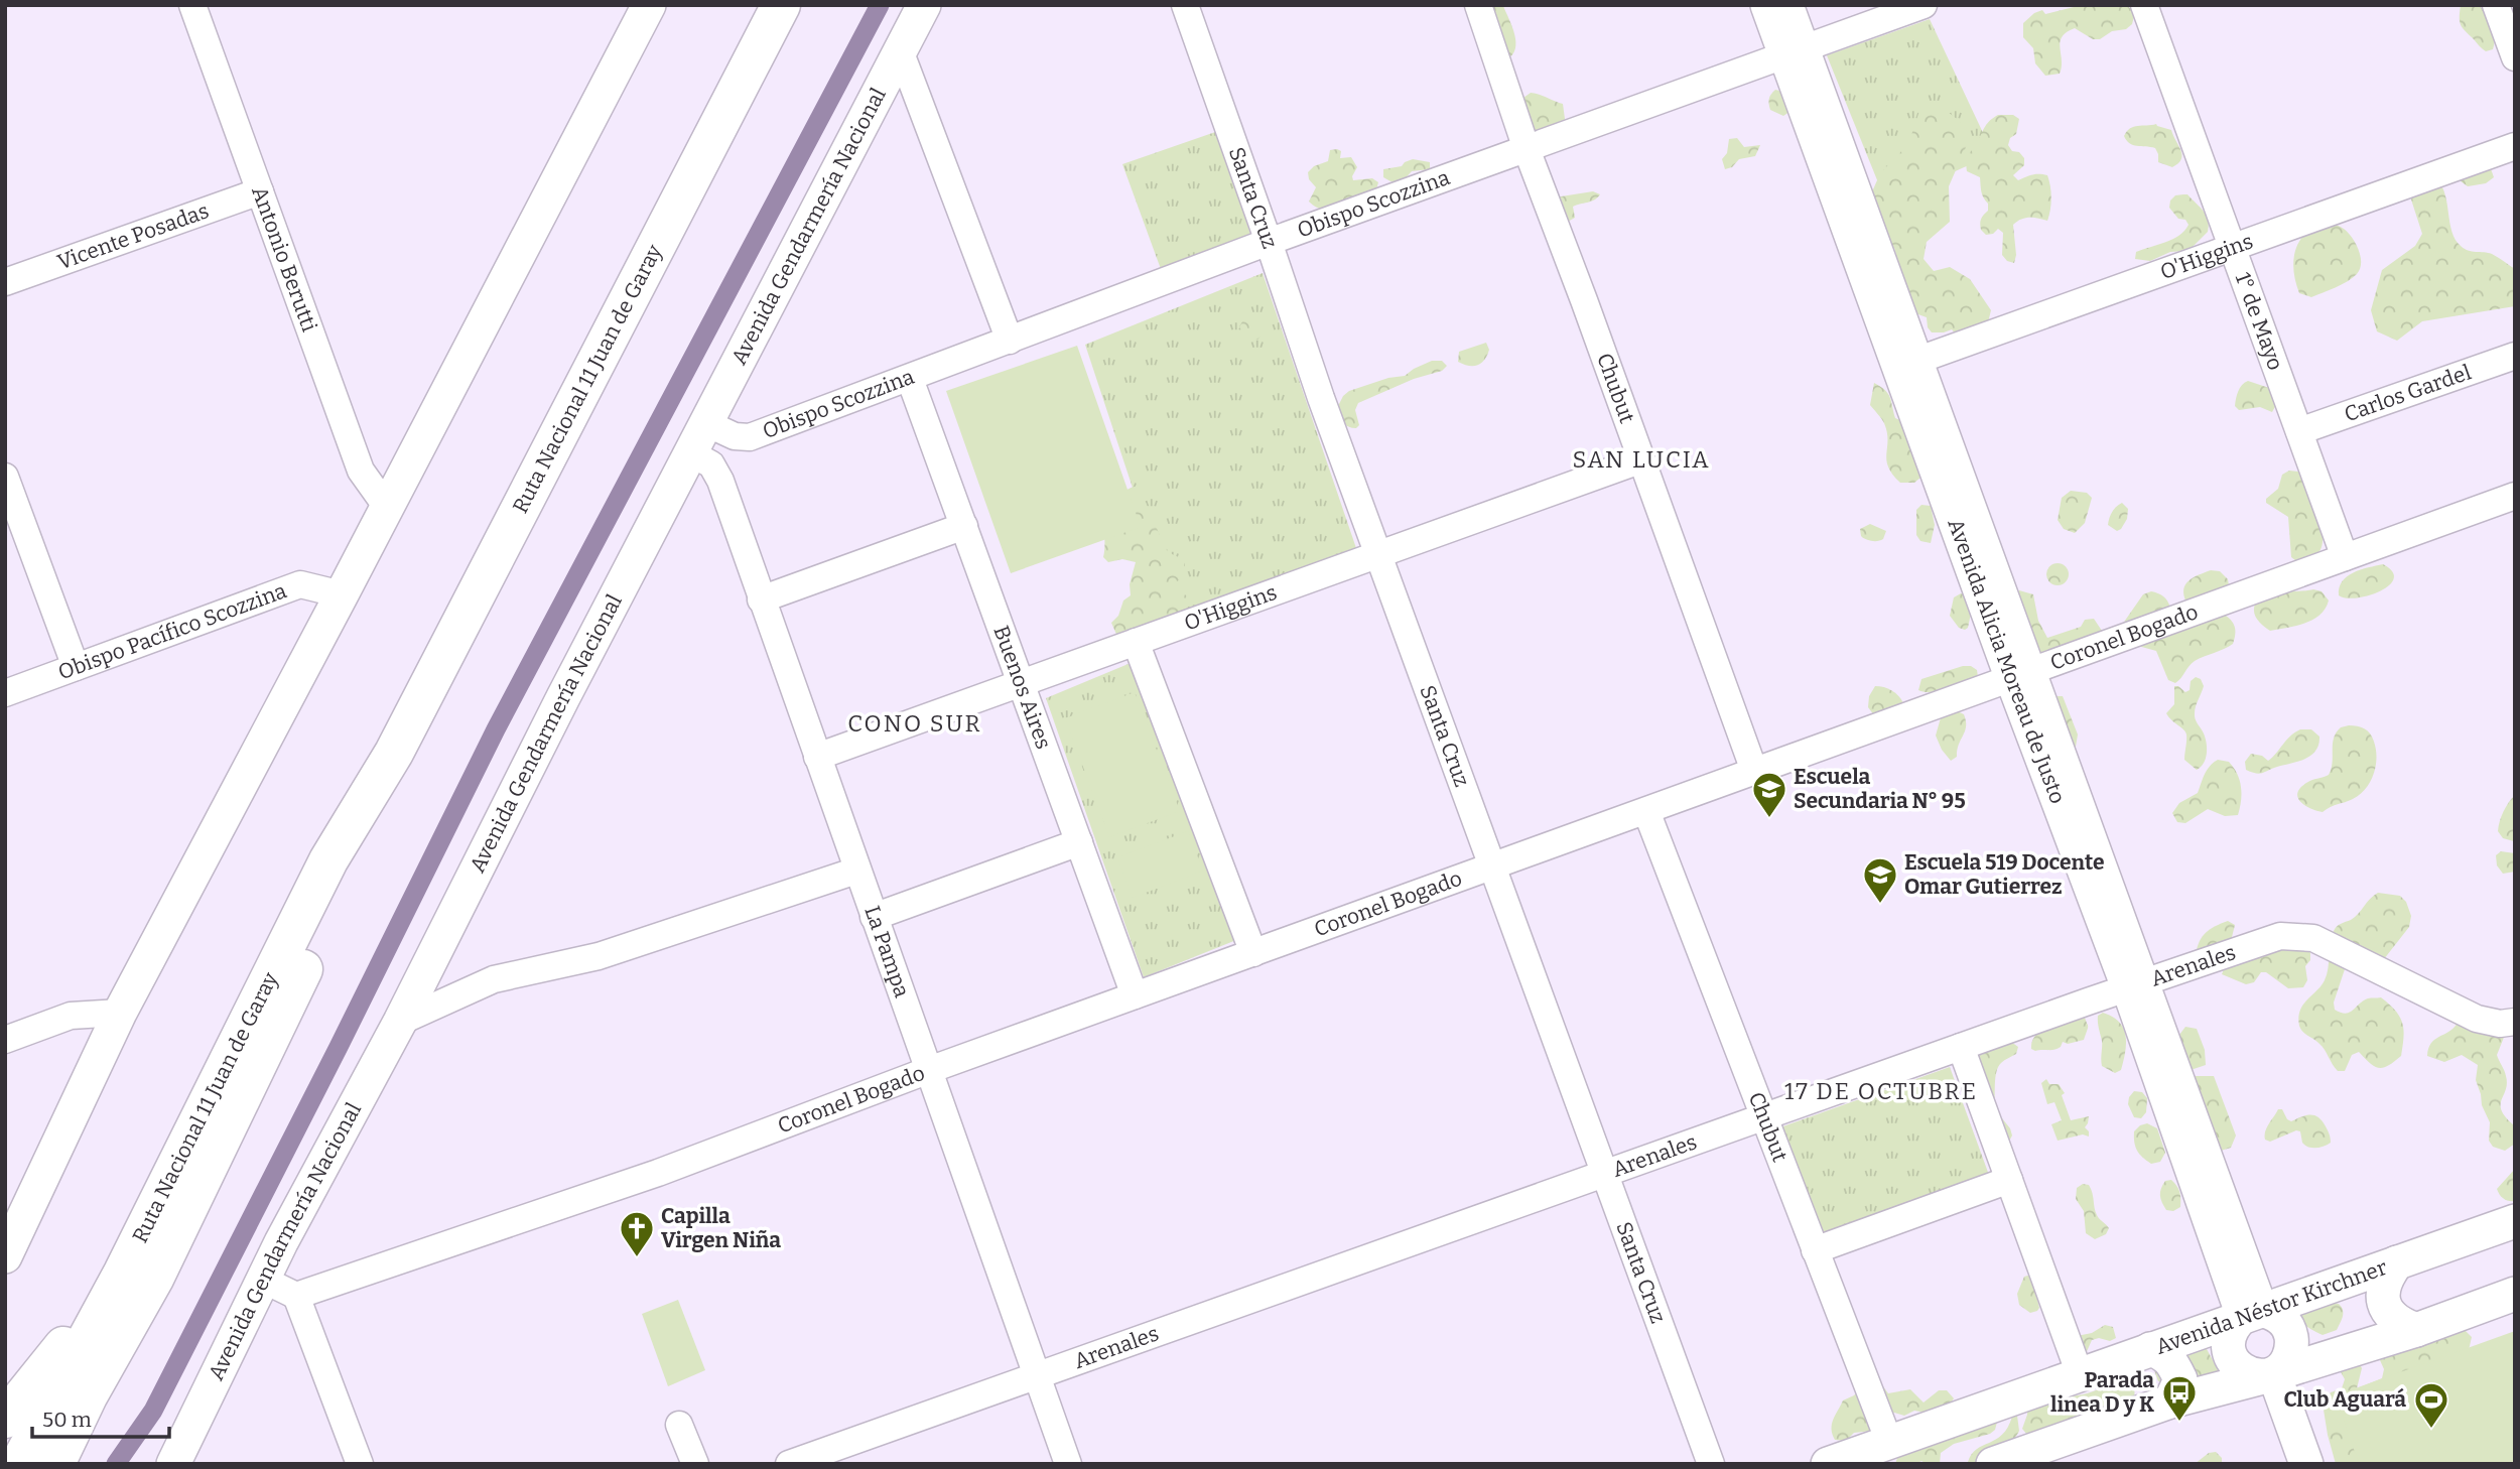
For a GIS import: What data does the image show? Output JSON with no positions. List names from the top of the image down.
{
  "streets": {
    "highway": ["Ruta Nacional 11 Juan de Garay"],
    "main road": ["Avenida Gendarmería Nacional", "Avenida Alicia Moreau de Justo", "Avenida Néstor Kirchner"],
    "street": [
      "Santa Cruz",
      "Obispo Scozzina",
      "Vicente Posadas",
      "O'Higgins",
      "Antonio Berutti",
      "1° de Mayo",
      "Chubut",
      "Carlos Gardel",
      "Obispo Pacífico Scozzina",
      "Coronel Bogado",
      "Buenos Aires",
      "La Pampa",
      "Arenales"
    ]
  },
  "crossings": [
    ["Santa Cruz", "Obispo Scozzina"],
    ["Santa Cruz", "O'Higgins"],
    ["Santa Cruz", "Coronel Bogado"],
    ["Santa Cruz", "Arenales"],
    ["Obispo Scozzina", "Avenida Gendarmería Nacional"],
    ["Obispo Scozzina", "Chubut"],
    ["Obispo Scozzina", "Avenida Alicia Moreau de Justo"],
    ["Obispo Scozzina", "Buenos Aires"],
    ["Avenida Gendarmería Nacional", "La Pampa"],
    ["Vicente Posadas", "Antonio Berutti"],
    ["O'Higgins", "1° de Mayo"],
    ["O'Higgins", "Chubut"],
    ["O'Higgins", "Avenida Alicia Moreau de Justo"],
    ["O'Higgins", "Buenos Aires"],
    ["O'Higgins", "La Pampa"],
    ["1° de Mayo", "Carlos Gardel"],
    ["1° de Mayo", "Coronel Bogado"],
    ["Chubut", "Coronel Bogado"],
    ["Chubut", "Arenales"],
    ["Chubut", "Avenida Néstor Kirchner"],
    ["Coronel Bogado", "Avenida Alicia Moreau de Justo"],
    ["Coronel Bogado", "Buenos Aires"],
    ["Coronel Bogado", "La Pampa"],
    ["Avenida Alicia Moreau de Justo", "Arenales"],
    ["Avenida Alicia Moreau de Justo", "Avenida Néstor Kirchner"],
    ["La Pampa", "Arenales"]
  ],
  "districts": ["SAN LUCIA", "CONO SUR", "17 DE OCTUBRE"],
  "places": {
    "school or university": ["Escuela Secundaria N° 95", "Escuela 519 Docente Omar Gutierrez"],
    "church": ["Capilla Virgen Niña"],
    "bus stop": ["Parada linea D y K"],
    "sports": ["Club Aguará"]
  },
  "scale_bar": "50 m"
}
